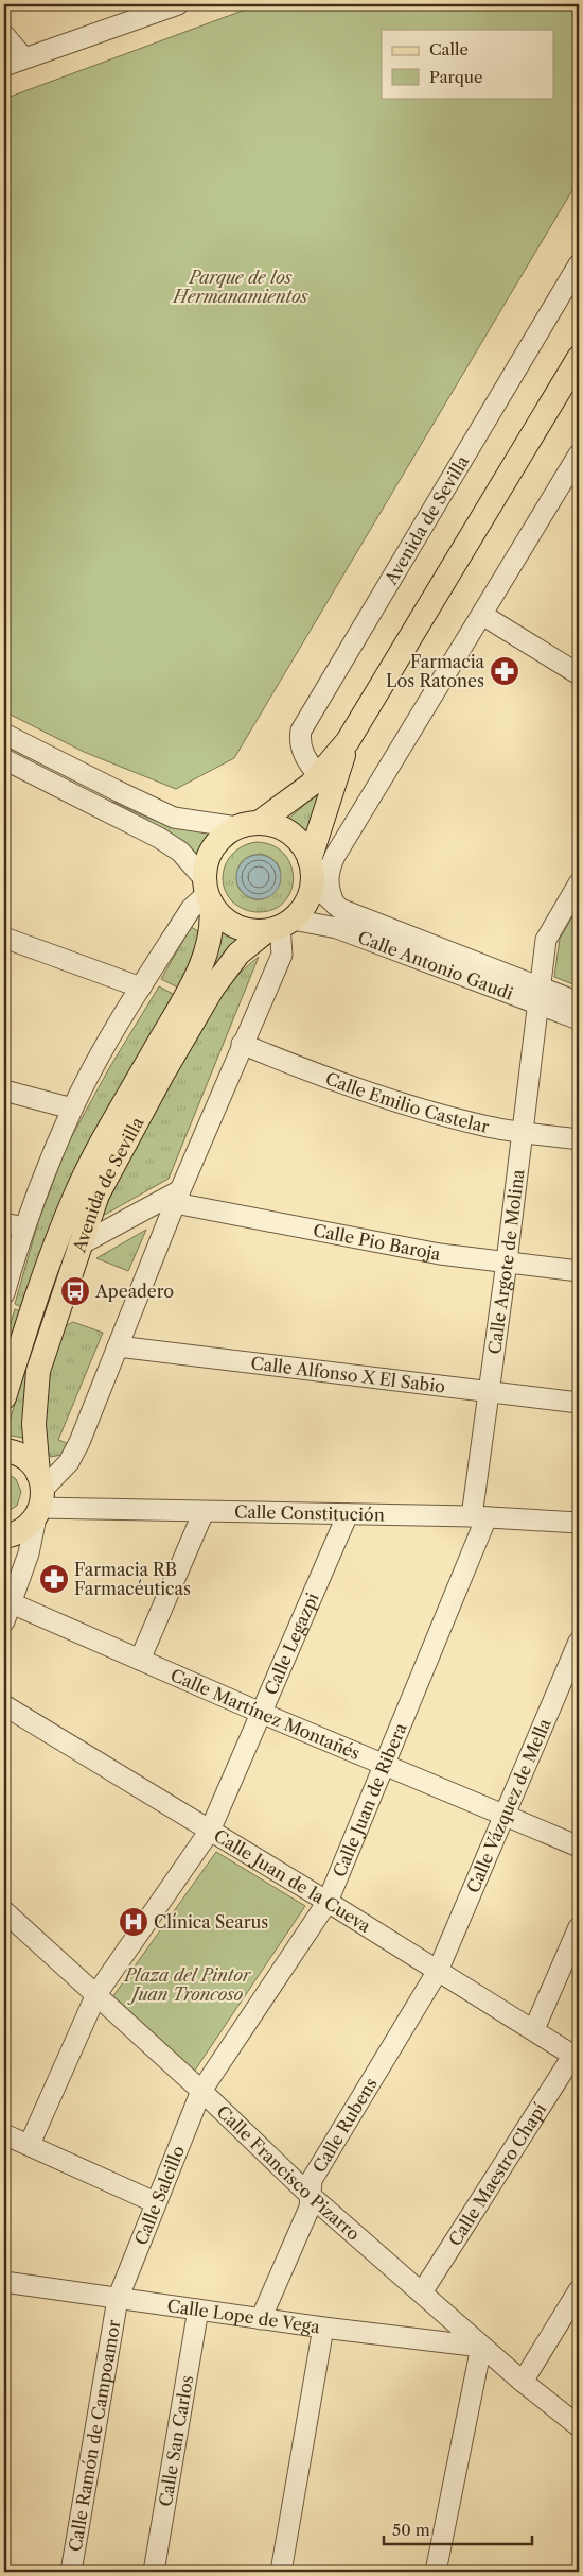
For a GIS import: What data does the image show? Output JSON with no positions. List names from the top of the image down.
{
  "streets": {
    "main road": ["Avenida de Sevilla"],
    "street": [
      "Calle Antonio Gaudi",
      "Calle Emilio Castelar",
      "Calle Pio Baroja",
      "Calle Argote de Molina",
      "Calle Alfonso X El Sabio",
      "Calle Constitución",
      "Calle Legazpi",
      "Calle Martínez Montañés",
      "Calle Juan de Ribera",
      "Calle Vázquez de Mella",
      "Calle Juan de la Cueva",
      "Calle Rubens",
      "Calle Francisco Pizarro",
      "Calle Maestro Chapí",
      "Calle Salcillo",
      "Calle Lope de Vega",
      "Calle Ramón de Campoamor",
      "Calle San Carlos"
    ]
  },
  "crossings": [
    ["Avenida de Sevilla", "Calle Antonio Gaudi"],
    ["Avenida de Sevilla", "Calle Constitución"],
    ["Avenida de Sevilla", "Calle Martínez Montañés"],
    ["Calle Antonio Gaudi", "Calle Argote de Molina"],
    ["Calle Emilio Castelar", "Calle Argote de Molina"],
    ["Calle Pio Baroja", "Calle Argote de Molina"],
    ["Calle Argote de Molina", "Calle Alfonso X El Sabio"],
    ["Calle Argote de Molina", "Calle Constitución"],
    ["Calle Argote de Molina", "Calle Juan de Ribera"],
    ["Calle Constitución", "Calle Legazpi"],
    ["Calle Constitución", "Calle Juan de Ribera"],
    ["Calle Legazpi", "Calle Martínez Montañés"],
    ["Calle Legazpi", "Calle Juan de la Cueva"],
    ["Calle Legazpi", "Calle Francisco Pizarro"],
    ["Calle Martínez Montañés", "Calle Juan de Ribera"],
    ["Calle Martínez Montañés", "Calle Vázquez de Mella"],
    ["Calle Juan de Ribera", "Calle Juan de la Cueva"],
    ["Calle Juan de Ribera", "Calle Francisco Pizarro"],
    ["Calle Juan de Ribera", "Calle Salcillo"],
    ["Calle Vázquez de Mella", "Calle Juan de la Cueva"],
    ["Calle Vázquez de Mella", "Calle Rubens"],
    ["Calle Juan de la Cueva", "Calle Rubens"],
    ["Calle Juan de la Cueva", "Calle Maestro Chapí"],
    ["Calle Rubens", "Calle Francisco Pizarro"],
    ["Calle Rubens", "Calle Lope de Vega"],
    ["Calle Francisco Pizarro", "Calle Maestro Chapí"],
    ["Calle Francisco Pizarro", "Calle Salcillo"],
    ["Calle Francisco Pizarro", "Calle Lope de Vega"],
    ["Calle Salcillo", "Calle Lope de Vega"],
    ["Calle Salcillo", "Calle Ramón de Campoamor"],
    ["Calle Lope de Vega", "Calle Ramón de Campoamor"],
    ["Calle Lope de Vega", "Calle San Carlos"]
  ],
  "parks": ["Parque de los Hermanamientos", "Plaza del Pintor Juan Troncoso"],
  "places": {
    "pharmacy": ["Farmacia Los Ratones", "Farmacia RB Farmacéuticas"],
    "bus stop": ["Apeadero"],
    "hospital": ["Clínica Searus"]
  },
  "legend": ["Calle", "Parque"],
  "scale_bar": "50 m"
}
